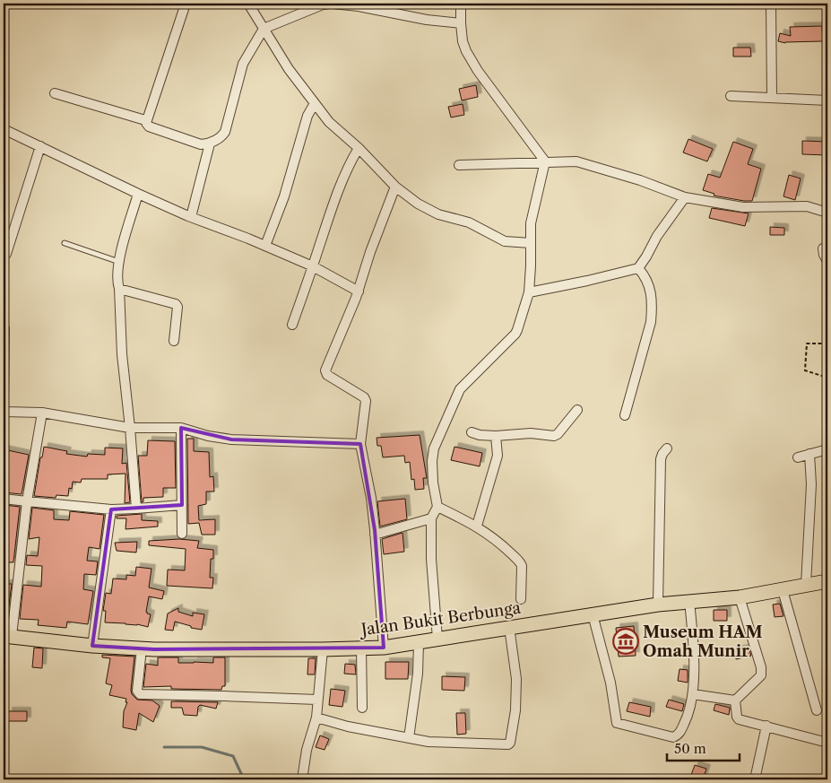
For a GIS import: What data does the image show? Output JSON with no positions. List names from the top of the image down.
{
  "streets": {
    "main road": ["Jalan Bukit Berbunga"]
  },
  "places": {
    "museum": ["Museum HAM Omah Munir"]
  },
  "scale_bar": "50 m"
}
